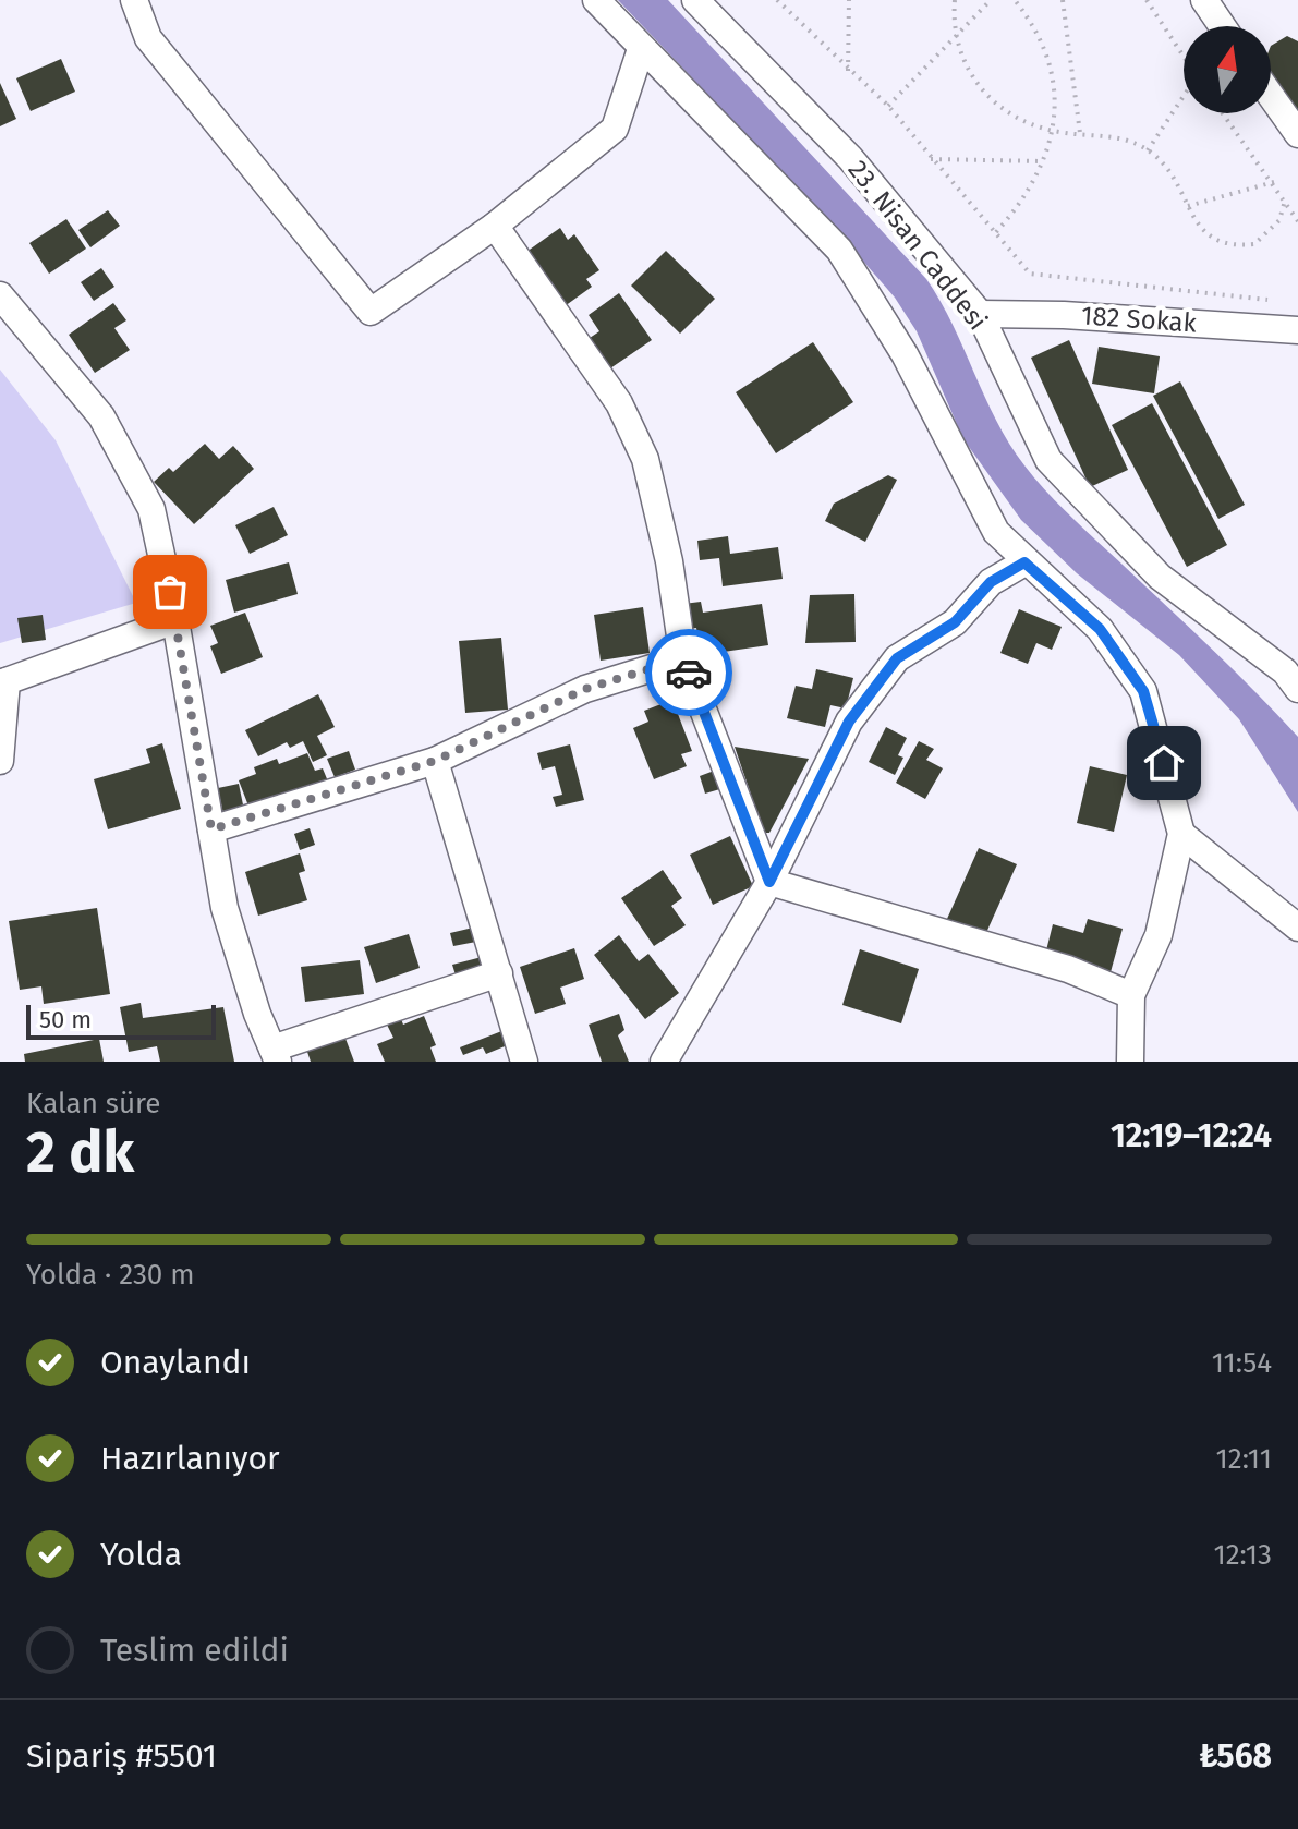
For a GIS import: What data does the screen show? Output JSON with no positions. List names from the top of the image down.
{
  "streets": {
    "street": ["23. Nisan Caddesi", "182 Sokak"]
  },
  "crossings": [
    ["23. Nisan Caddesi", "182 Sokak"]
  ],
  "scale_bar": "50 m",
  "north": "top",
  "page": {
    "scale": "50 m",
    "heading": ["2 dk", "Kalan süre", "12:19–12:24"],
    "panel": ["Sipariş #5501", "₺568"],
    "bar": "Yolda · 230 m",
    "list": [
      ["Onaylandı", "11:54"],
      ["Hazırlanıyor", "12:11"],
      ["Yolda", "12:13"],
      "Teslim edildi"
    ]
  }
}
